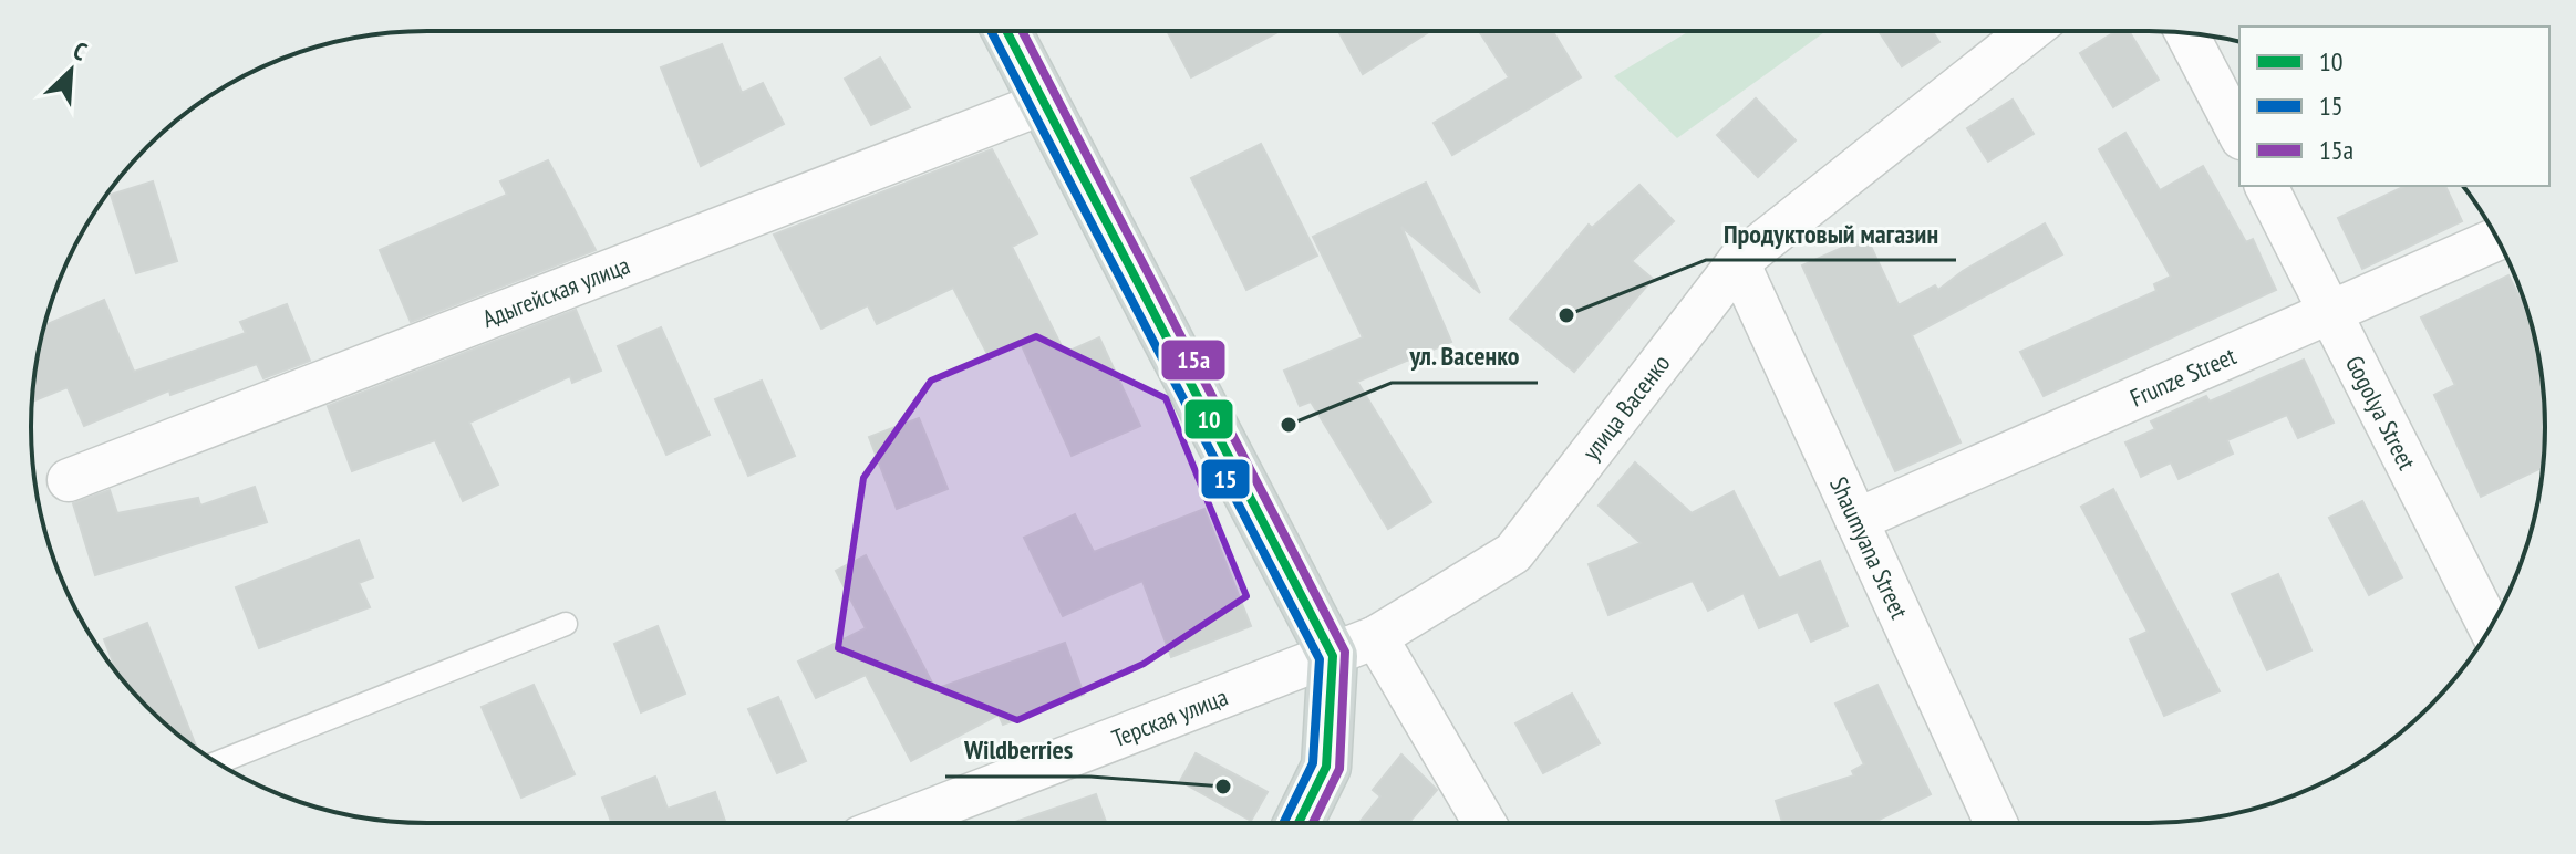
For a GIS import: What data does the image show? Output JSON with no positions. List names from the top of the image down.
{
  "streets": {
    "street": [
      "Адыгейская улица",
      "Frunze Street",
      "улица Васенко",
      "Gogolya Street",
      "Shaumyana Street",
      "Терская улица"
    ]
  },
  "crossings": [
    ["Frunze Street", "Gogolya Street"],
    ["Frunze Street", "Shaumyana Street"],
    ["улица Васенко", "Shaumyana Street"],
    ["улица Васенко", "Терская улица"]
  ],
  "places": ["Продуктовый магазин", "ул. Васенко", "Wildberries"],
  "lines": ["transit line 10", "transit line 15", "transit line 15а"],
  "legend": ["10", "15", "15а"],
  "north": "top right"
}
